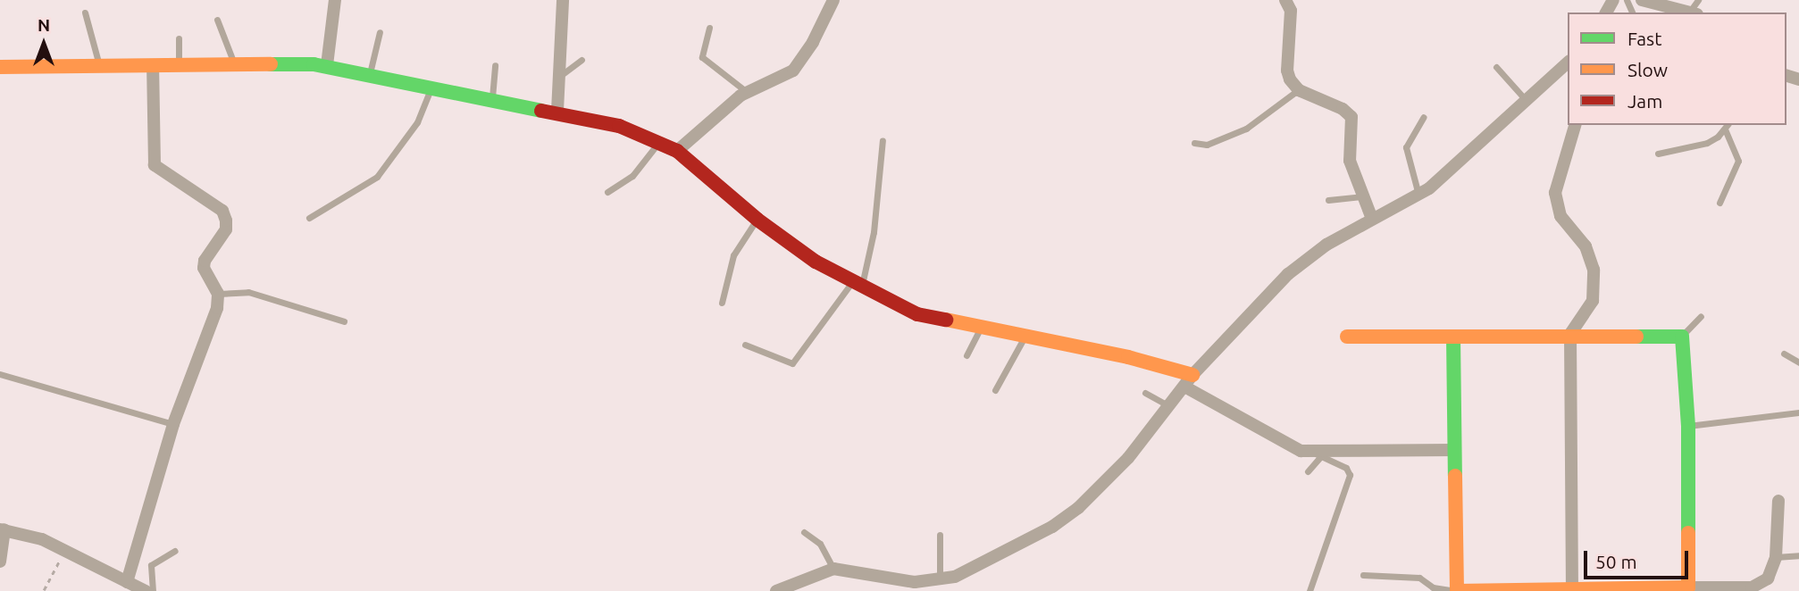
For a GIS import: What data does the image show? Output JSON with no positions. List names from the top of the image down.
{
  "legend": ["Fast", "Slow", "Jam"],
  "scale_bar": "50 m",
  "north": "top"
}
